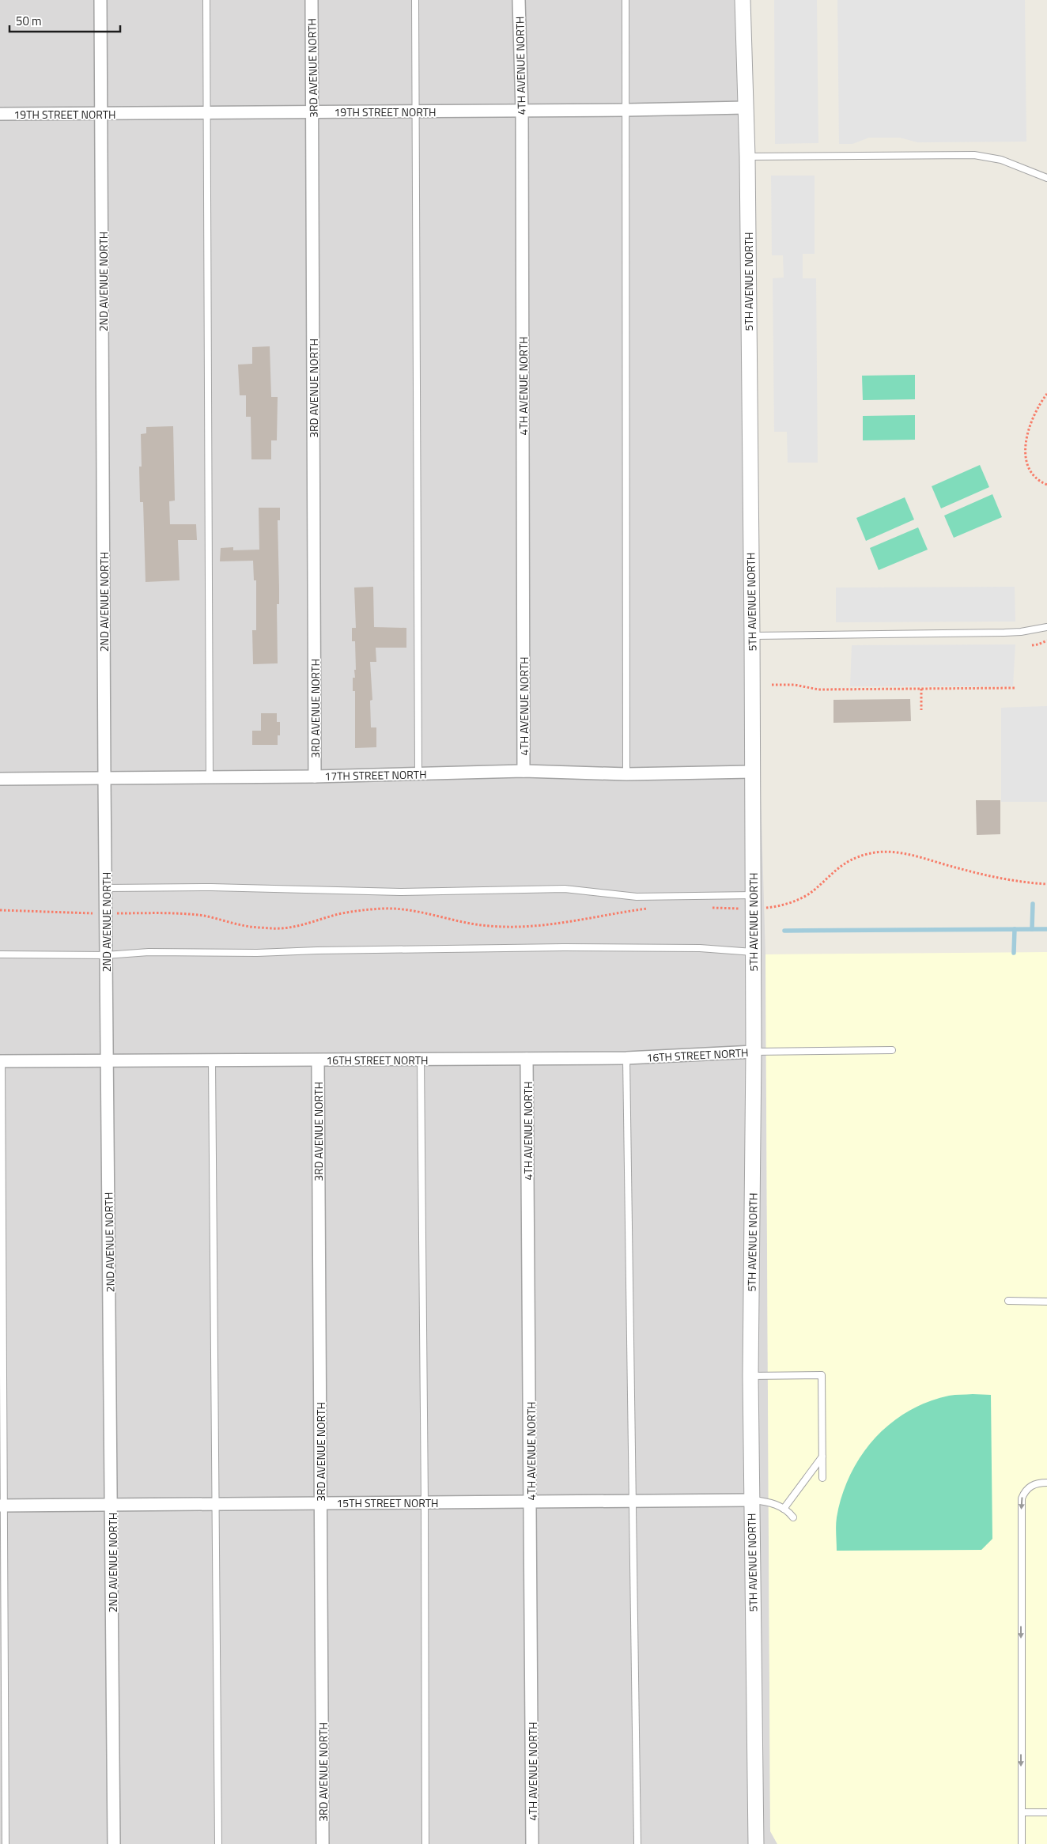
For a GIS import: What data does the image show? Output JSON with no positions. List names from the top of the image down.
{
  "streets": {
    "street": [
      "4TH AVENUE NORTH",
      "3RD AVENUE NORTH",
      "19TH STREET NORTH",
      "2ND AVENUE NORTH",
      "5TH AVENUE NORTH",
      "17TH STREET NORTH",
      "16TH STREET NORTH",
      "15TH STREET NORTH"
    ]
  },
  "crossings": [
    ["4TH AVENUE NORTH", "19TH STREET NORTH"],
    ["4TH AVENUE NORTH", "17TH STREET NORTH"],
    ["4TH AVENUE NORTH", "16TH STREET NORTH"],
    ["4TH AVENUE NORTH", "15TH STREET NORTH"],
    ["3RD AVENUE NORTH", "19TH STREET NORTH"],
    ["3RD AVENUE NORTH", "17TH STREET NORTH"],
    ["3RD AVENUE NORTH", "16TH STREET NORTH"],
    ["3RD AVENUE NORTH", "15TH STREET NORTH"],
    ["19TH STREET NORTH", "2ND AVENUE NORTH"],
    ["19TH STREET NORTH", "5TH AVENUE NORTH"],
    ["2ND AVENUE NORTH", "17TH STREET NORTH"],
    ["2ND AVENUE NORTH", "16TH STREET NORTH"],
    ["2ND AVENUE NORTH", "15TH STREET NORTH"],
    ["5TH AVENUE NORTH", "17TH STREET NORTH"],
    ["5TH AVENUE NORTH", "16TH STREET NORTH"],
    ["5TH AVENUE NORTH", "15TH STREET NORTH"]
  ],
  "scale_bar": "50 m"
}
